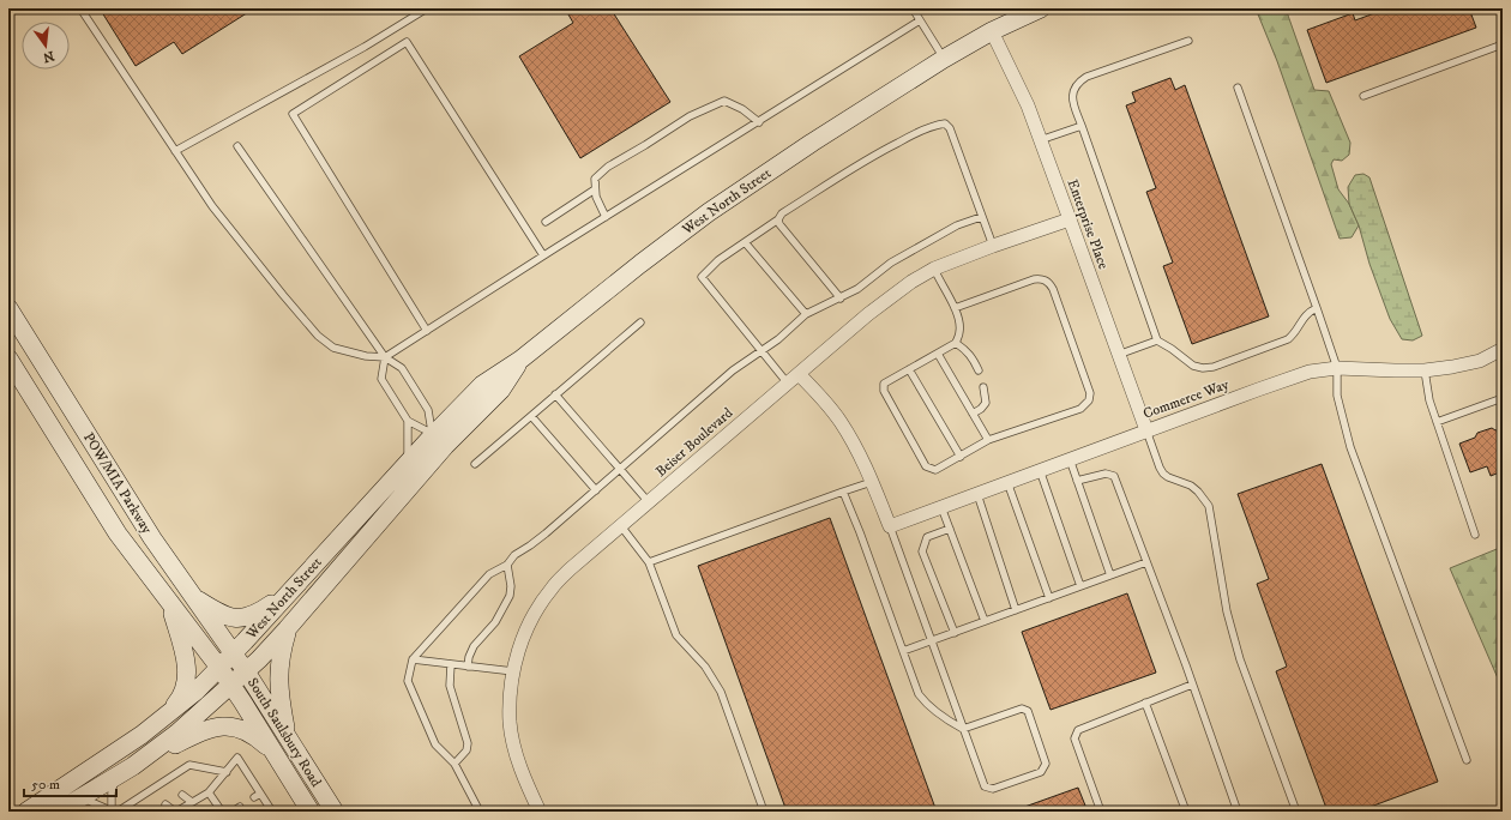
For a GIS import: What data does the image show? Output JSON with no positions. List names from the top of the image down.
{
  "streets": {
    "main road": ["West North Street", "POW/MIA Parkway", "South Saulsbury Road"],
    "street": ["Enterprise Place", "Commerce Way", "Beiser Boulevard"]
  },
  "crossings": [
    ["West North Street", "Enterprise Place"],
    ["West North Street", "POW/MIA Parkway"],
    ["West North Street", "South Saulsbury Road"],
    ["Enterprise Place", "Commerce Way"],
    ["Enterprise Place", "Beiser Boulevard"],
    ["POW/MIA Parkway", "South Saulsbury Road"]
  ],
  "scale_bar": "50 m",
  "north": "bottom"
}
